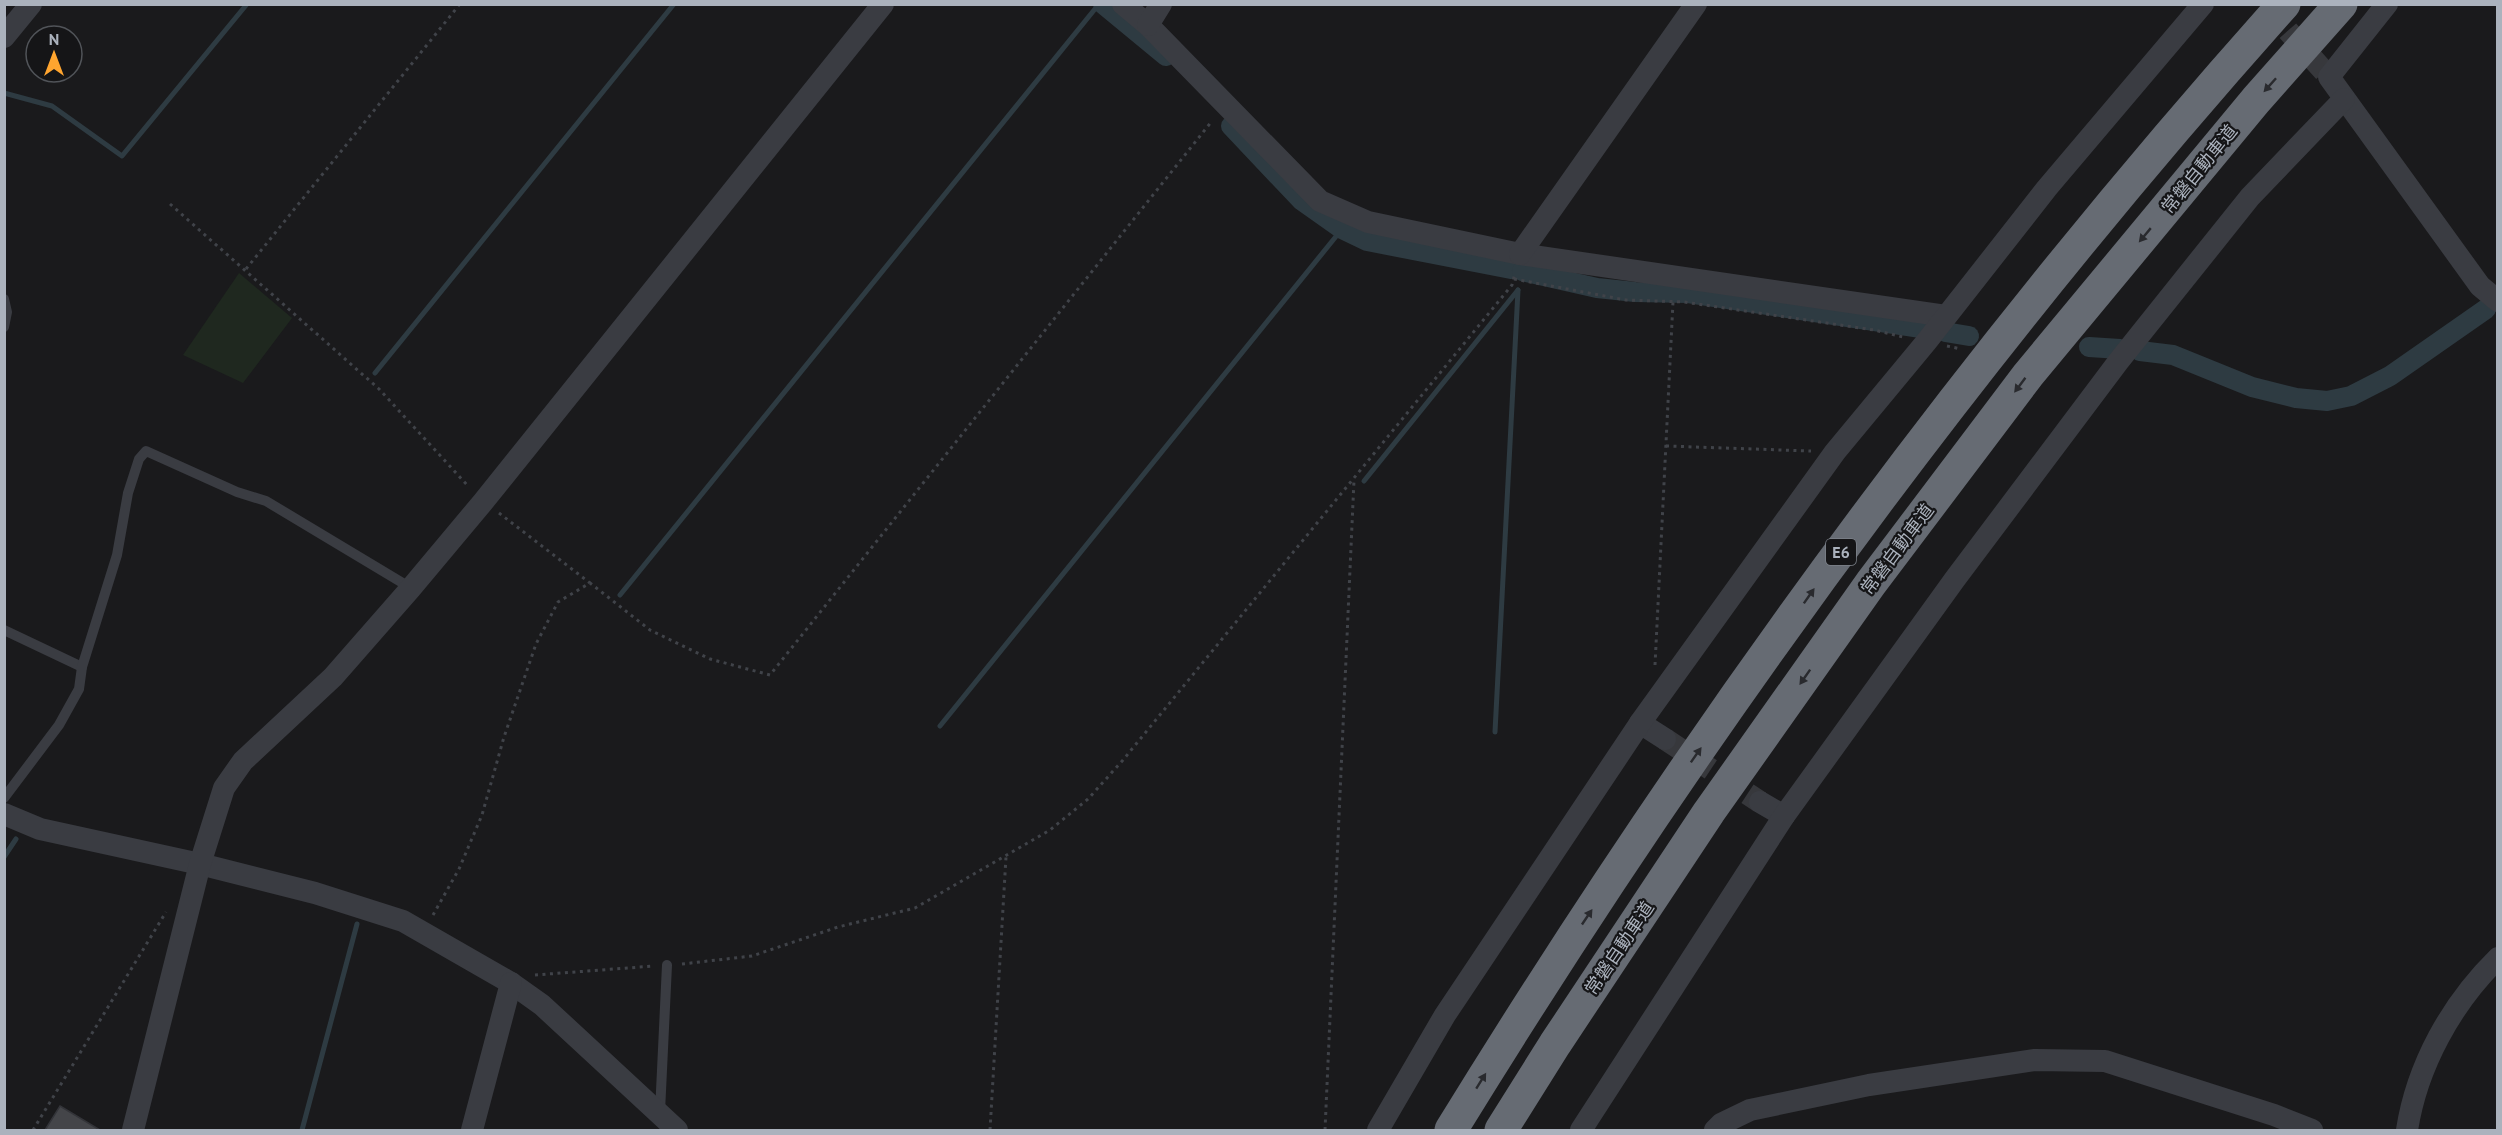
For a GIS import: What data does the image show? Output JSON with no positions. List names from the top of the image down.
{
  "streets": {
    "highway": ["常磐自動車道", "E6"]
  },
  "north": "top"
}
